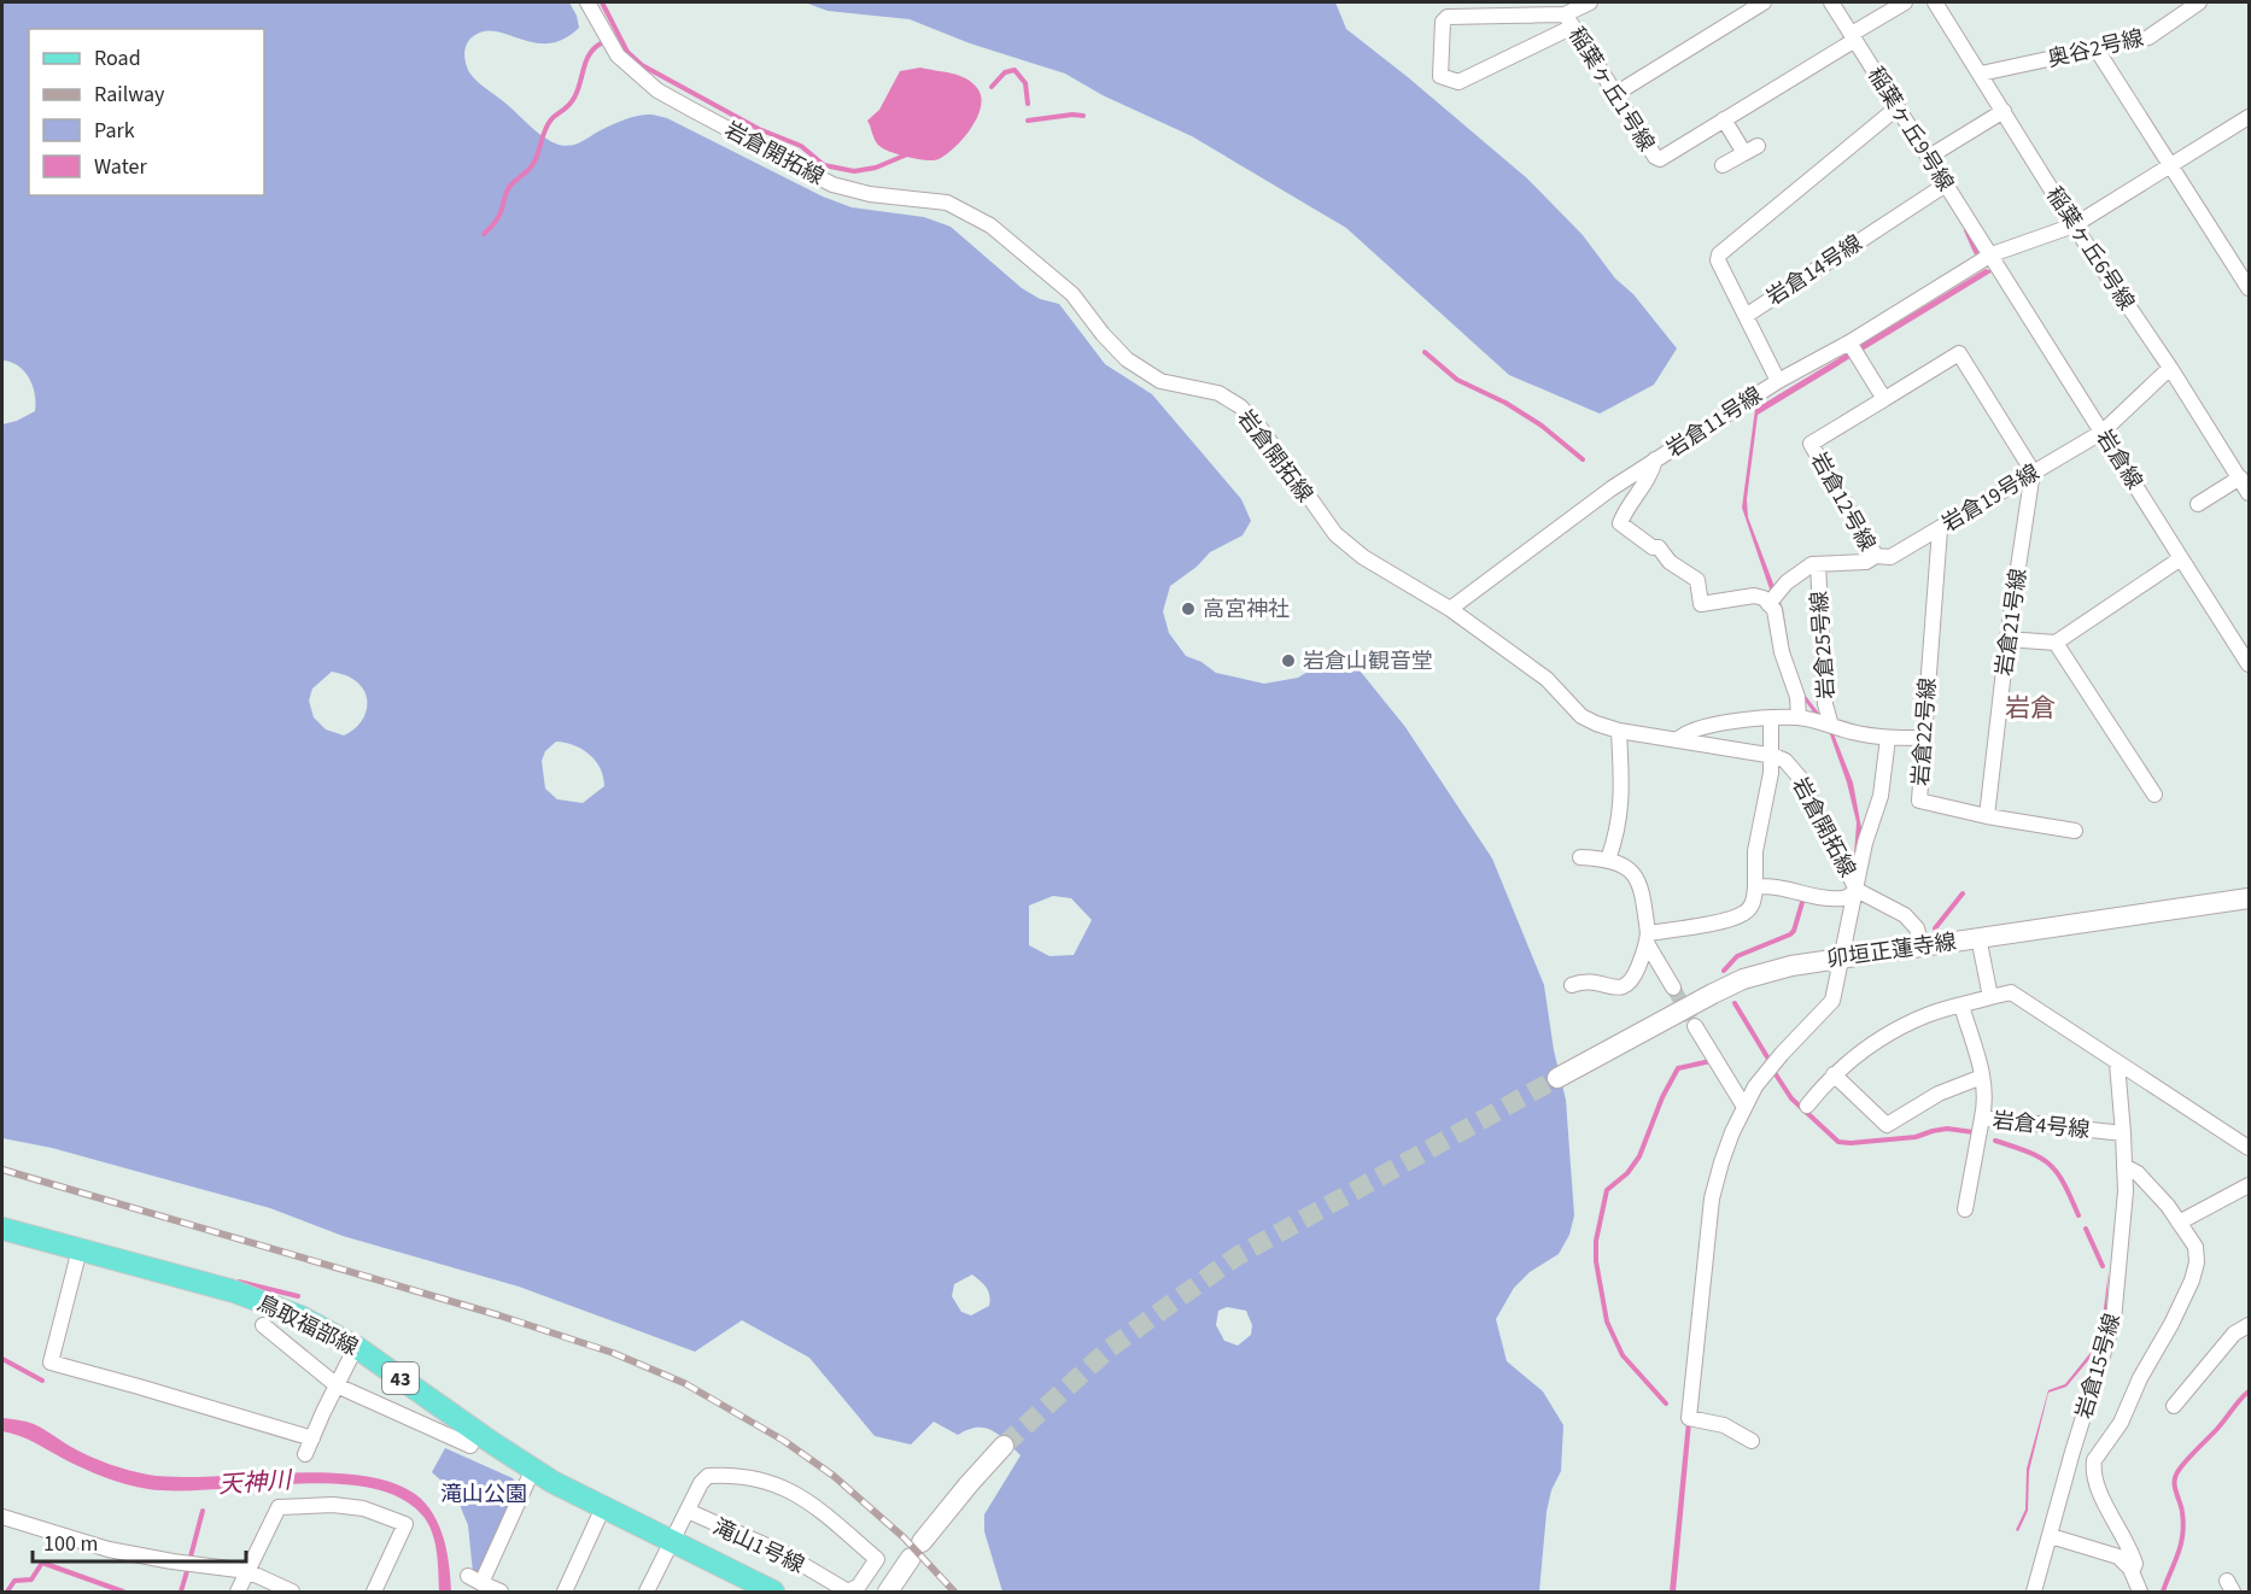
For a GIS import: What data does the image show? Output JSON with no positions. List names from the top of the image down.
{
  "streets": {
    "main road": ["卯垣正蓮寺線", "鳥取福部線", "43"],
    "street": [
      "奥谷2号線",
      "稲葉ヶ丘1号線",
      "稲葉ヶ丘9号線",
      "岩倉開拓線",
      "稲葉ヶ丘6号線",
      "岩倉14号線",
      "岩倉11号線",
      "岩倉線",
      "岩倉19号線",
      "岩倉12号線",
      "岩倉21号線",
      "岩倉25号線",
      "岩倉22号線",
      "岩倉4号線",
      "岩倉15号線",
      "滝山1号線"
    ]
  },
  "crossings": [
    ["奥谷2号線", "稲葉ヶ丘6号線"],
    ["稲葉ヶ丘1号線", "稲葉ヶ丘9号線"],
    ["稲葉ヶ丘9号線", "岩倉14号線"],
    ["稲葉ヶ丘9号線", "岩倉11号線"],
    ["稲葉ヶ丘9号線", "岩倉線"],
    ["岩倉開拓線", "岩倉11号線"],
    ["岩倉開拓線", "卯垣正蓮寺線"],
    ["稲葉ヶ丘6号線", "岩倉11号線"],
    ["稲葉ヶ丘6号線", "岩倉19号線"],
    ["岩倉11号線", "岩倉線"],
    ["岩倉線", "岩倉19号線"],
    ["岩倉19号線", "岩倉12号線"],
    ["岩倉19号線", "岩倉21号線"],
    ["岩倉19号線", "岩倉22号線"],
    ["岩倉12号線", "岩倉25号線"],
    ["岩倉21号線", "岩倉22号線"],
    ["岩倉4号線", "岩倉15号線"],
    ["鳥取福部線", "滝山1号線"]
  ],
  "districts": ["岩倉"],
  "water": ["天神川"],
  "parks": ["滝山公園"],
  "places": ["高宮神社", "岩倉山観音堂"],
  "legend": [
    "Road",
    "Railway",
    "Park",
    "Water"
  ],
  "scale_bar": "100 m"
}
